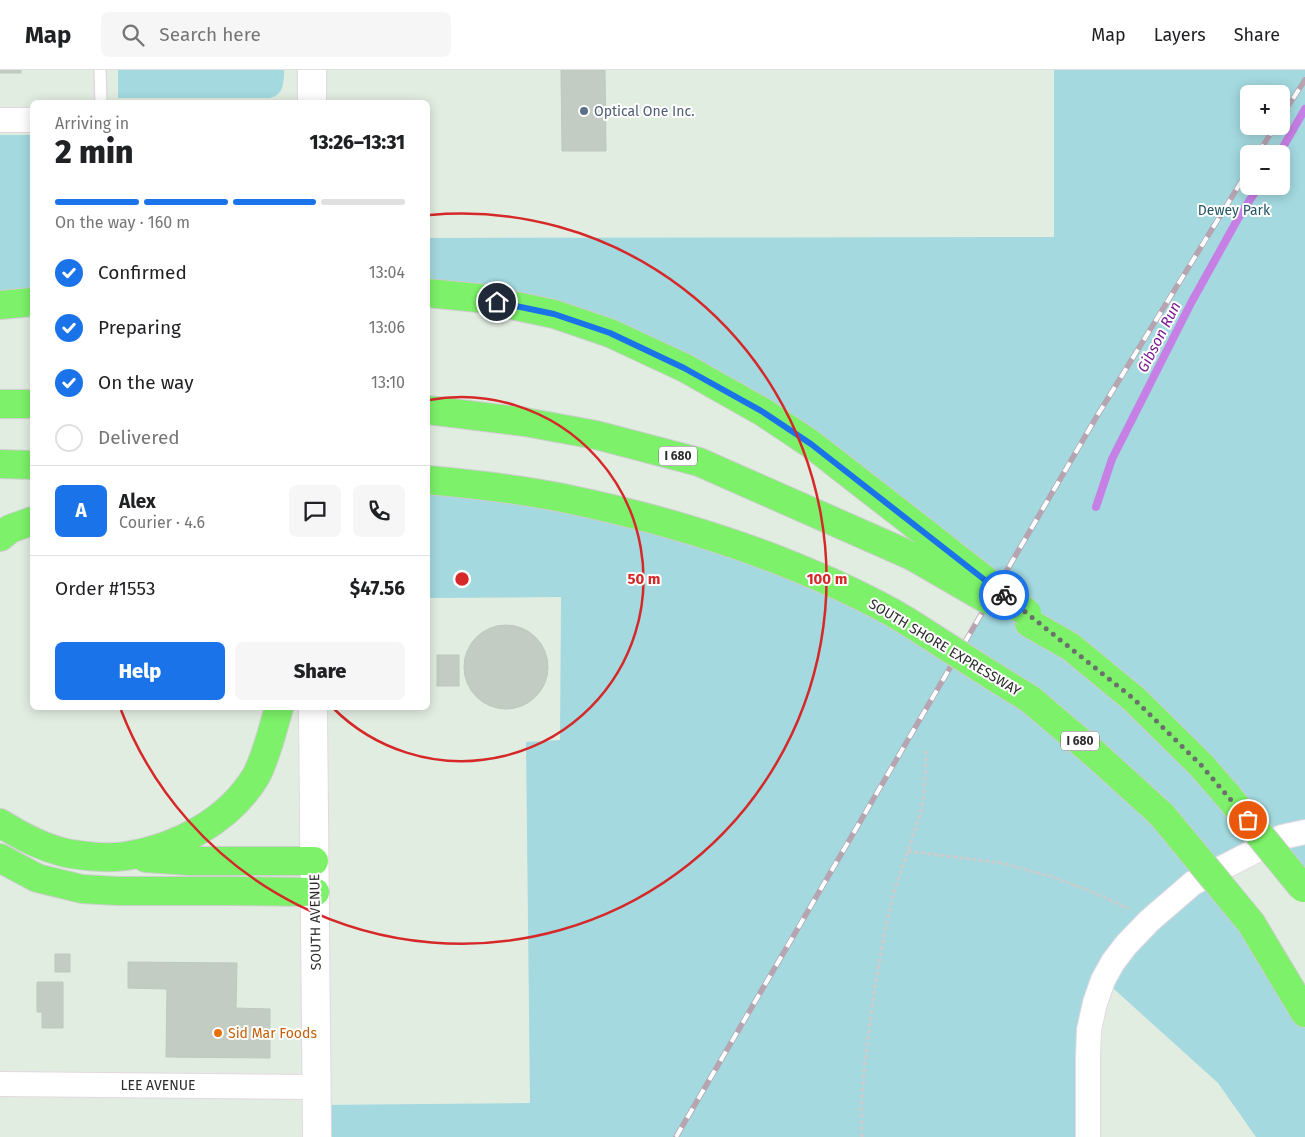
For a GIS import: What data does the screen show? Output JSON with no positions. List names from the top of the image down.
{
  "streets": {
    "highway": ["I 680", "SOUTH SHORE EXPRESSWAY"],
    "main road": ["SOUTH AVENUE"],
    "street": ["LEE AVENUE"]
  },
  "crossings": [
    ["SOUTH AVENUE", "LEE AVENUE"]
  ],
  "water": ["Gibson Run"],
  "parks": ["Dewey Park"],
  "places": ["Optical One Inc.", "Sid Mar Foods"],
  "page": {
    "header": "Map",
    "search": "Search here",
    "nav": ["Map", "Layers", "Share"],
    "map_buttons": ["+", "−"],
    "heading": ["2 min", "Arriving in", "13:26–13:31"],
    "panel": [
      "Alex",
      "Courier · 4.6",
      "Order #1553",
      "$47.56"
    ],
    "bar": "On the way · 160 m",
    "list": [
      ["Confirmed", "13:04"],
      ["Preparing", "13:06"],
      ["On the way", "13:10"],
      "Delivered"
    ],
    "round": "A",
    "buttons": ["Help", "Share"]
  },
  "rings": ["50 m", "100 m"]
}
